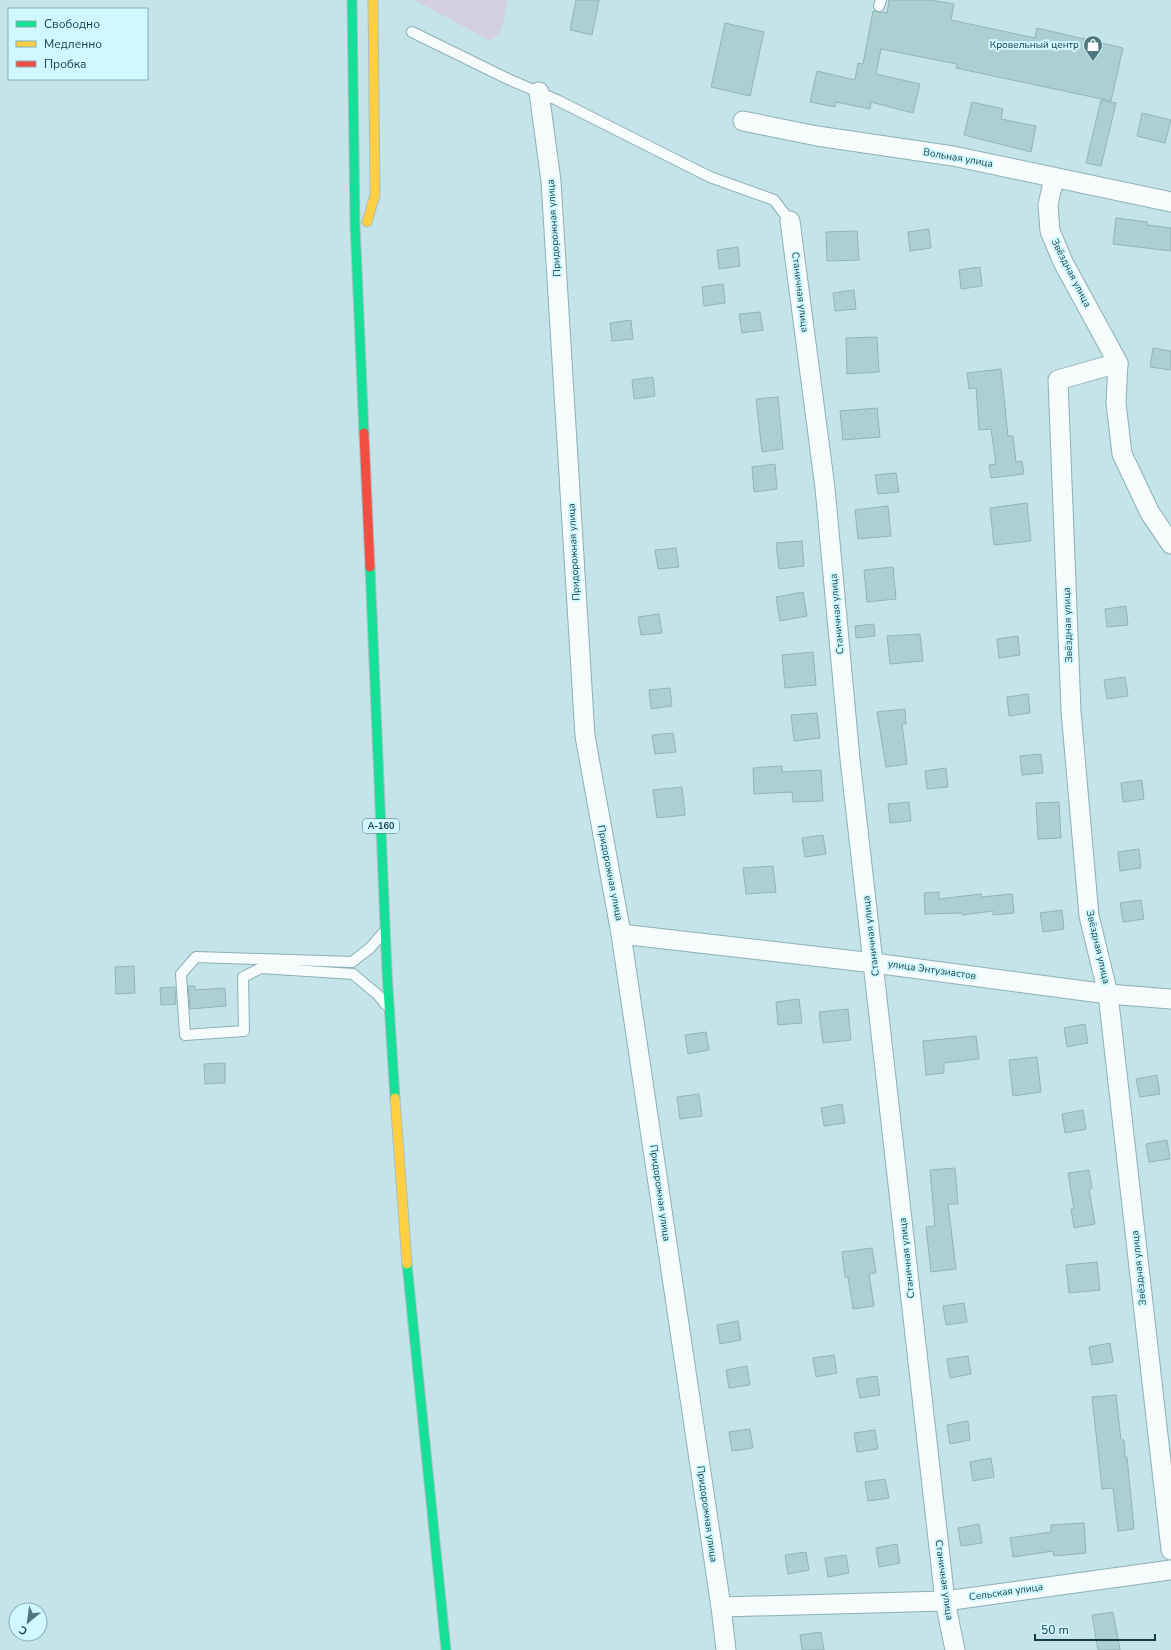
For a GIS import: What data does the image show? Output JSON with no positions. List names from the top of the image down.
{
  "streets": {
    "highway": ["А-160"],
    "street": [
      "Вольная улица",
      "Придорожная улица",
      "Звёздная улица",
      "Станичная улица",
      "улица Энтузиастов",
      "Сельская улица"
    ]
  },
  "crossings": [
    ["Вольная улица", "Звёздная улица"],
    ["Придорожная улица", "улица Энтузиастов"],
    ["Придорожная улица", "Сельская улица"],
    ["Звёздная улица", "улица Энтузиастов"],
    ["Станичная улица", "улица Энтузиастов"],
    ["Станичная улица", "Сельская улица"]
  ],
  "places": {
    "shop": ["Кровельный центр"]
  },
  "legend": ["Свободно", "Медленно", "Пробка"],
  "scale_bar": "50 m",
  "north": "bottom left"
}
